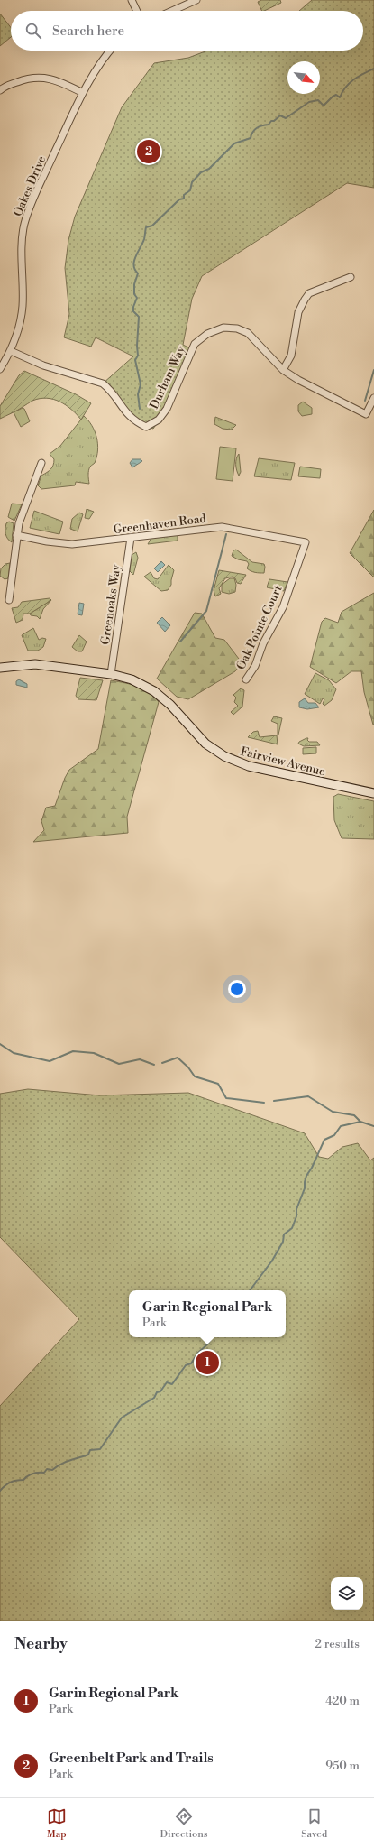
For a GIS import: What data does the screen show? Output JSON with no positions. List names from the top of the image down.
{
  "streets": {
    "main road": ["Fairview Avenue"],
    "street": [
      "Oakes Drive",
      "Durham Way",
      "Greenhaven Road",
      "Greenoaks Way",
      "Oak Pointe Court"
    ]
  },
  "crossings": [
    ["Oakes Drive", "Durham Way"],
    ["Greenhaven Road", "Greenoaks Way"],
    ["Greenhaven Road", "Oak Pointe Court"],
    ["Greenoaks Way", "Fairview Avenue"]
  ],
  "north": "bottom right",
  "page": {
    "search": "Search here",
    "pins": ["2", "1"],
    "popup": ["Garin Regional Park", "Park"],
    "heading": ["Nearby", "2 results"],
    "list": [
      {
        "mark": "1",
        "name": "Garin Regional Park",
        "note": "Park",
        "value": "420 m"
      },
      {
        "mark": "2",
        "name": "Greenbelt Park and Trails",
        "note": "Park",
        "value": "950 m"
      }
    ],
    "nav": ["Map", "Directions", "Saved"]
  }
}
